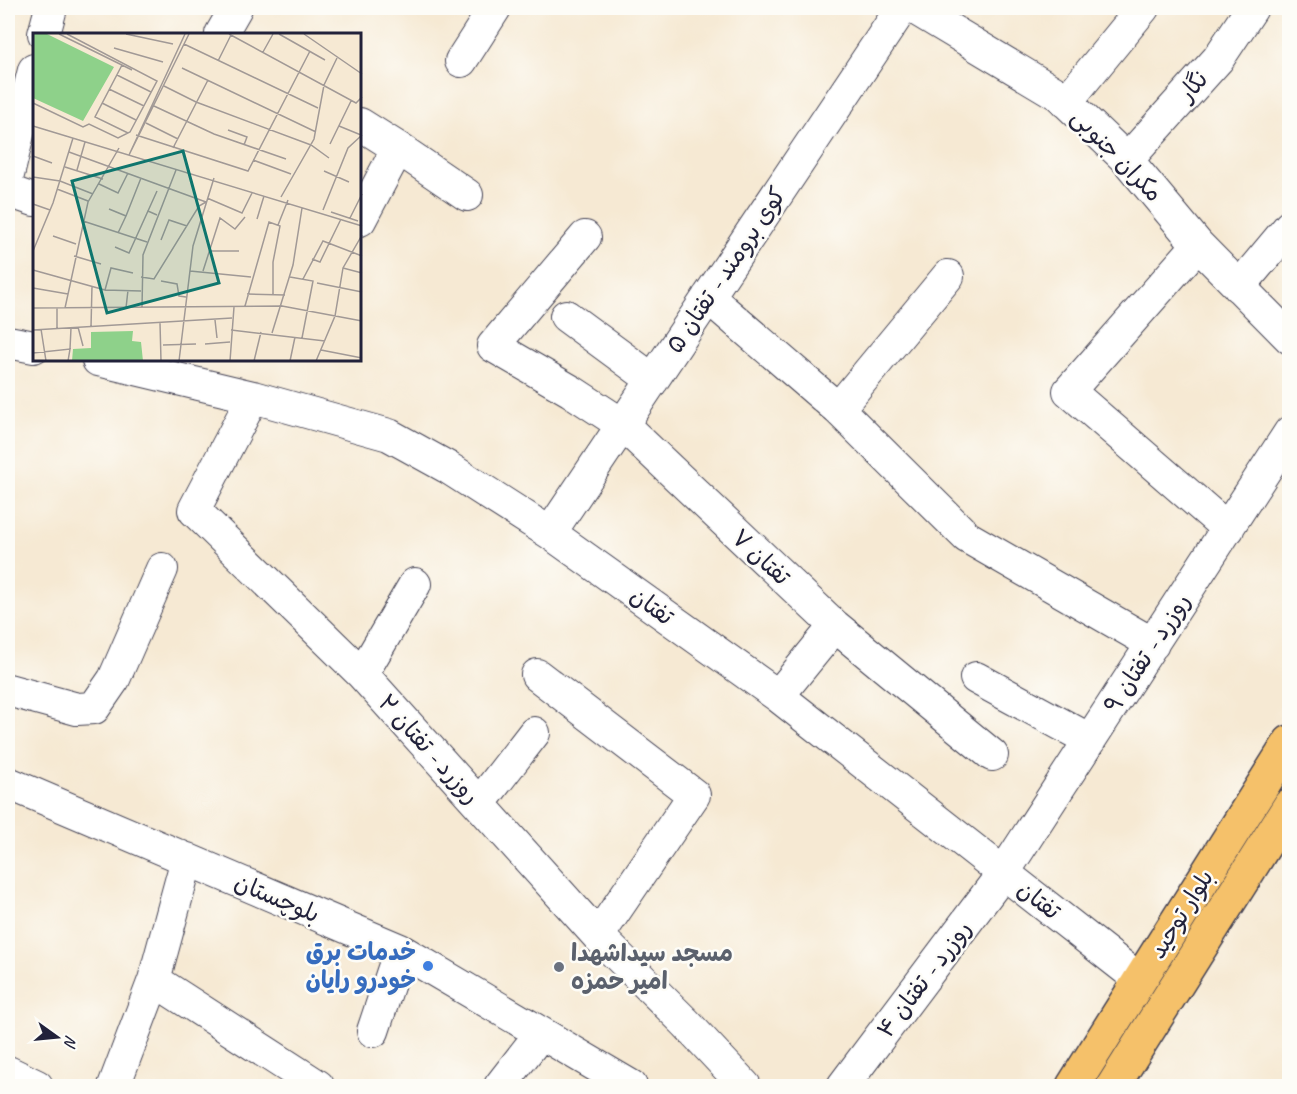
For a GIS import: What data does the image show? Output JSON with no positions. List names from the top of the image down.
{
  "streets": {
    "main road": ["بلوار توحید"],
    "street": [
      "نگار",
      "مکران جنوبی",
      "کوی برومند - تفتان ۵",
      "تفتان ۷",
      "تفتان",
      "روزرد - تفتان ۹",
      "روزرد - تفتان ۲",
      "بلوچستان",
      "روزرد - تفتان ۴"
    ]
  },
  "crossings": [
    ["نگار", "مکران جنوبی"],
    ["کوی برومند - تفتان ۵", "تفتان ۷"],
    ["کوی برومند - تفتان ۵", "تفتان"],
    ["تفتان", "روزرد - تفتان ۹"],
    ["تفتان", "روزرد - تفتان ۲"],
    ["تفتان", "بلوار توحید"],
    ["تفتان", "روزرد - تفتان ۴"],
    ["روزرد - تفتان ۹", "روزرد - تفتان ۴"]
  ],
  "places": ["خدمات برق خودرو رایان", "مسجد سیداشهدا امیر حمزه"],
  "north": "right"
}
